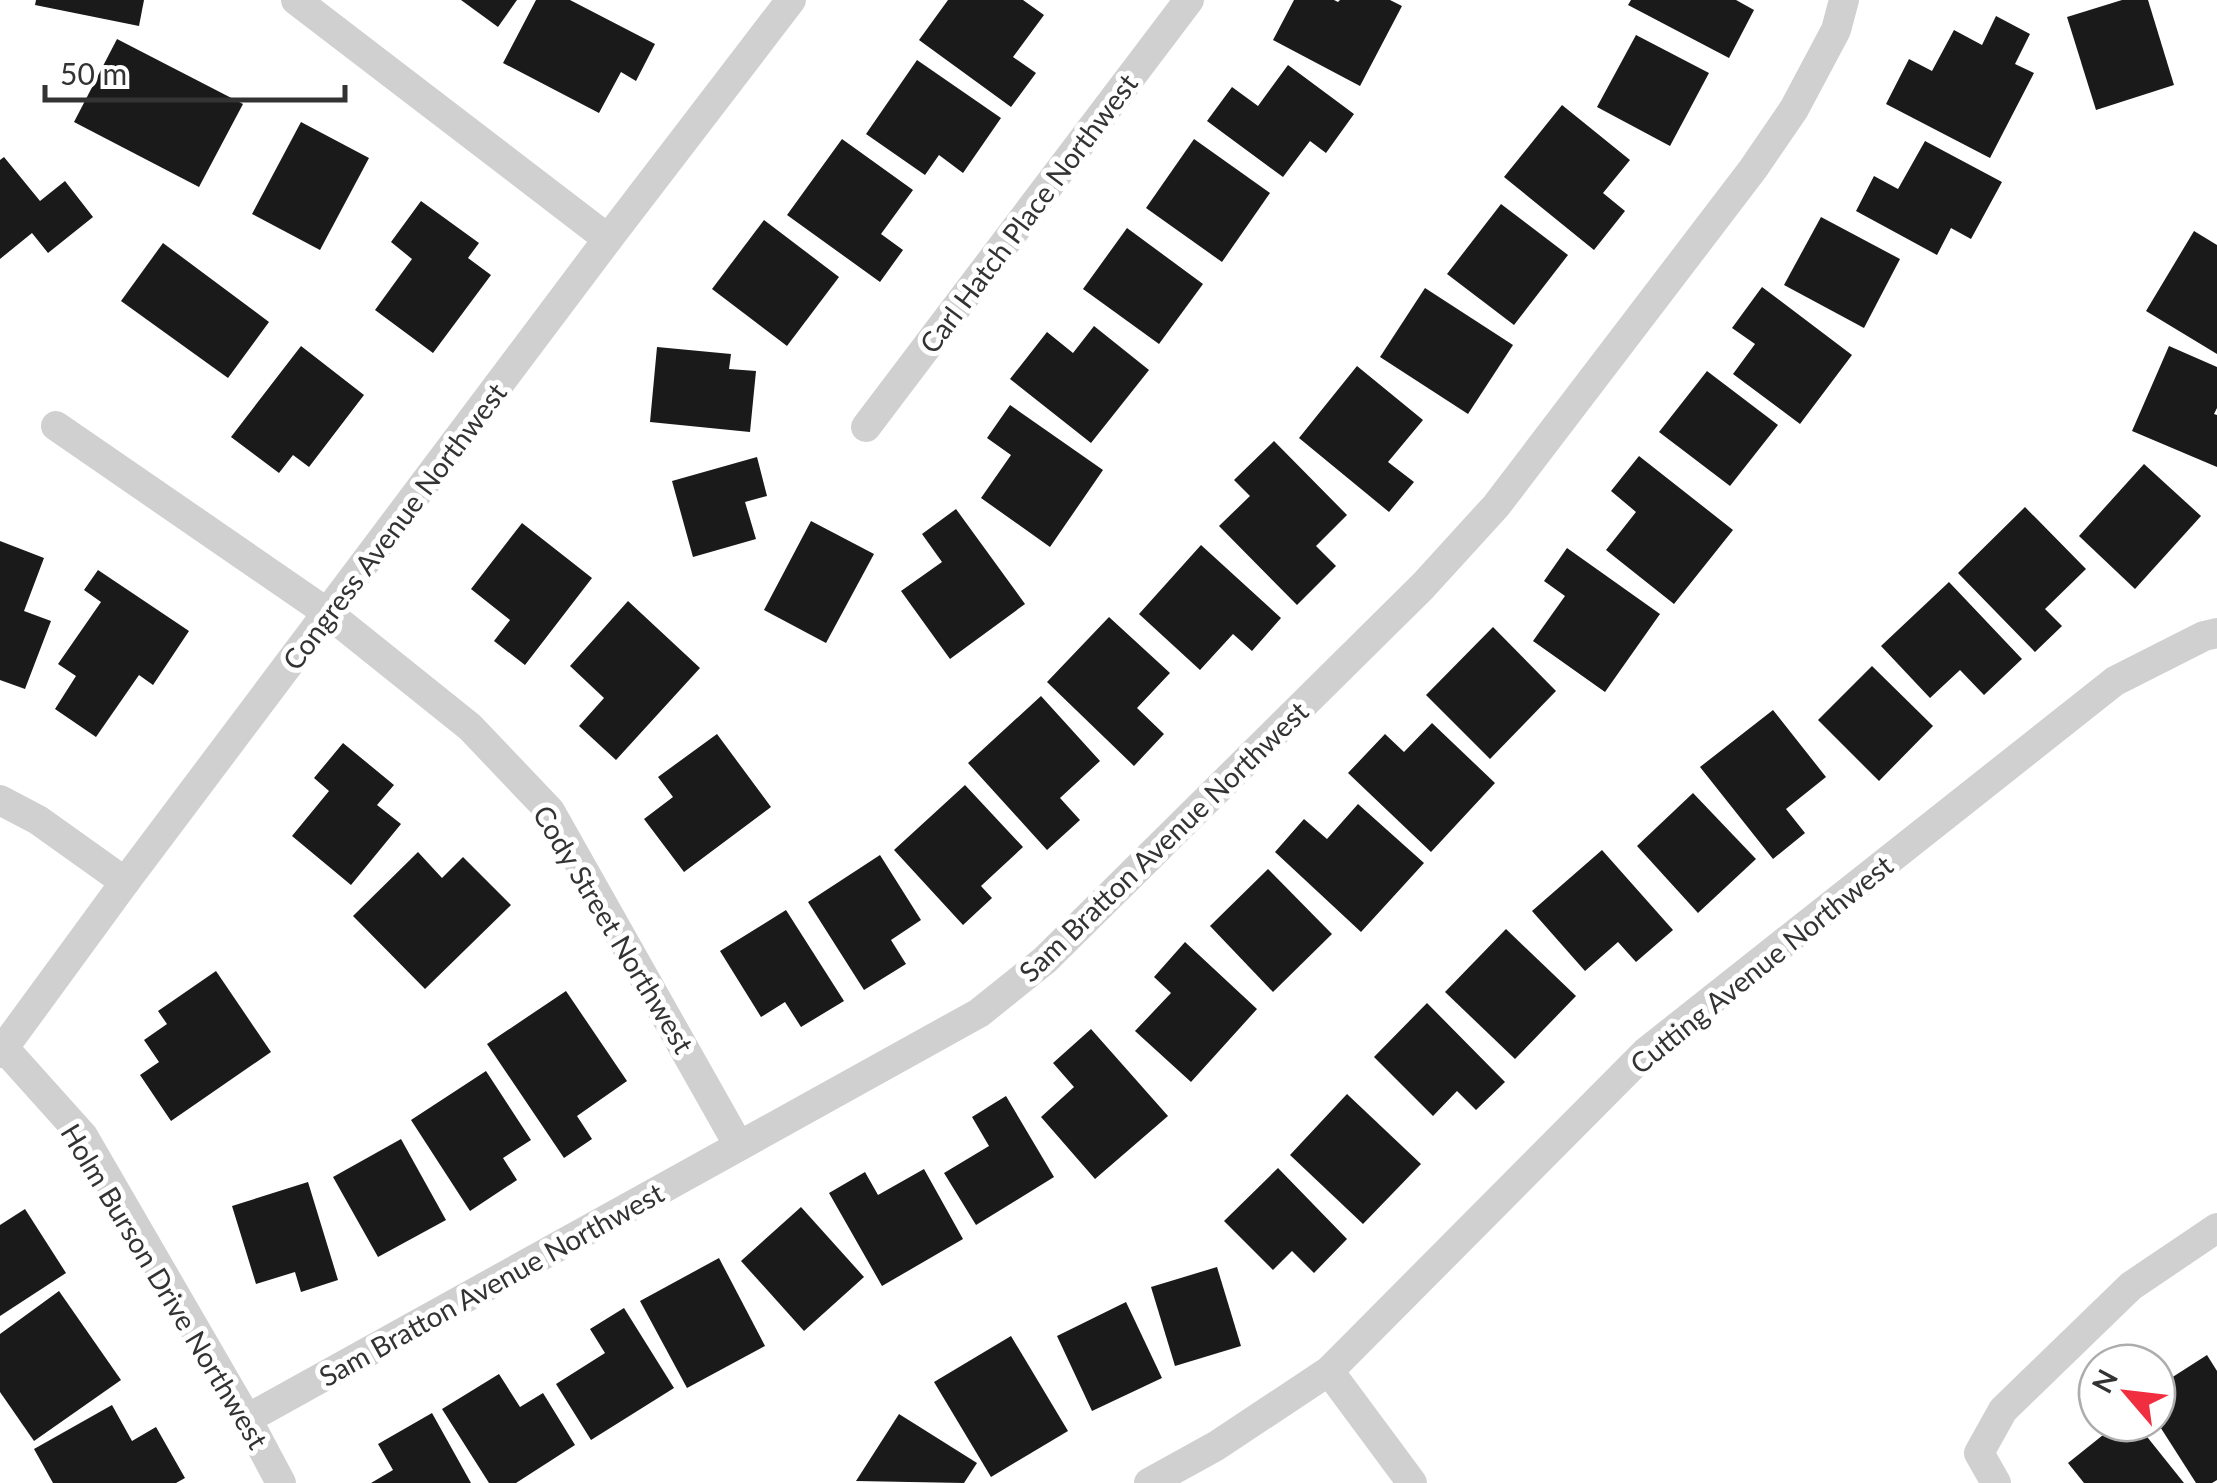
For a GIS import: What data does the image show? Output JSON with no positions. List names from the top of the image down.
{
  "streets": {
    "street": [
      "Carl Hatch Place Northwest",
      "Congress Avenue Northwest",
      "Sam Bratton Avenue Northwest",
      "Cody Street Northwest",
      "Cutting Avenue Northwest",
      "Holm Burson Drive Northwest"
    ]
  },
  "crossings": [
    ["Congress Avenue Northwest", "Cody Street Northwest"],
    ["Congress Avenue Northwest", "Holm Burson Drive Northwest"],
    ["Sam Bratton Avenue Northwest", "Cody Street Northwest"],
    ["Sam Bratton Avenue Northwest", "Holm Burson Drive Northwest"]
  ],
  "scale_bar": "50 m",
  "north": "top left"
}
